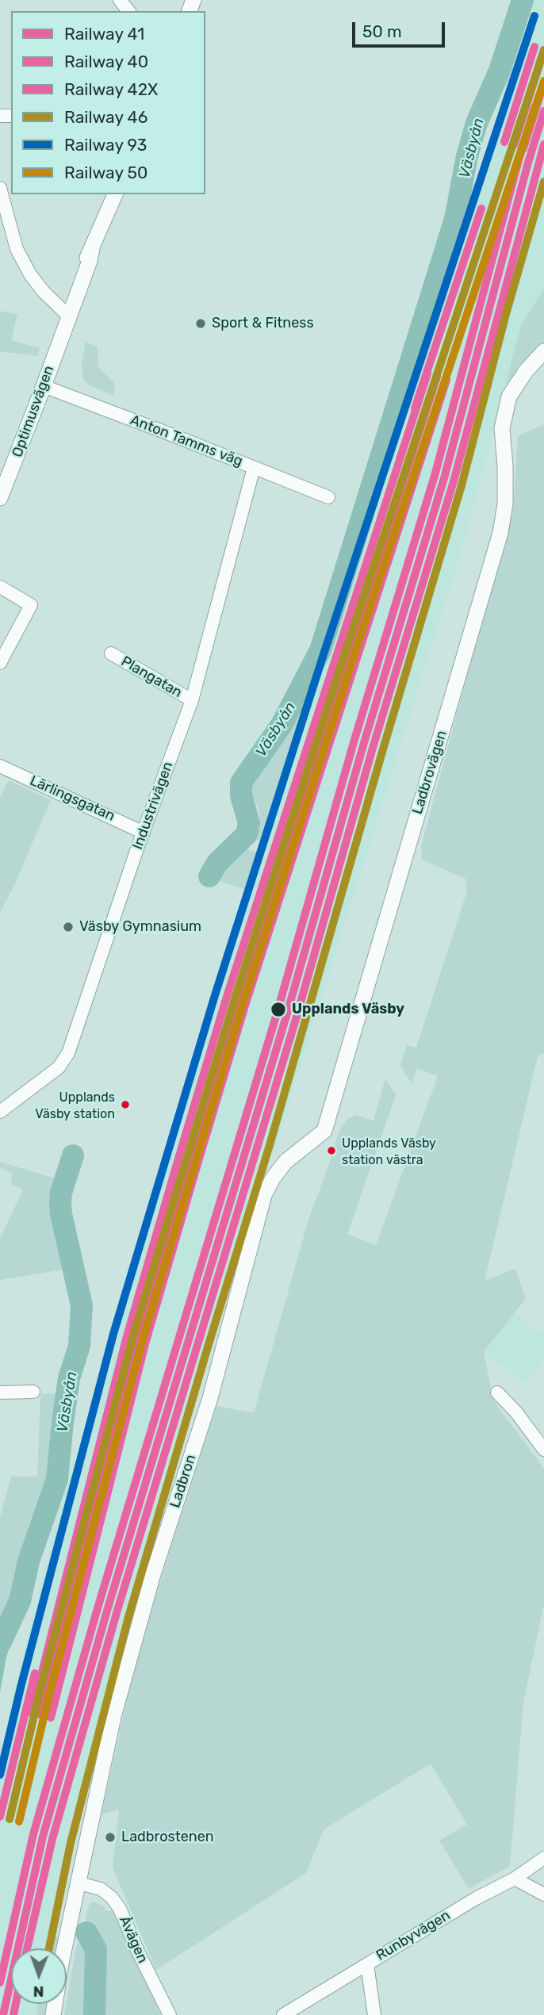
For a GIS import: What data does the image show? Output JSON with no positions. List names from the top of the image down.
{
  "streets": {
    "street": [
      "Optimusvägen",
      "Anton Tamms väg",
      "Plangatan",
      "Ladbrovägen",
      "Lärlingsgatan",
      "Industrivägen",
      "Ladbron",
      "Runbyvägen",
      "Åvägen"
    ]
  },
  "crossings": [
    ["Optimusvägen", "Anton Tamms väg"],
    ["Anton Tamms väg", "Industrivägen"],
    ["Plangatan", "Industrivägen"],
    ["Ladbrovägen", "Ladbron"],
    ["Lärlingsgatan", "Industrivägen"],
    ["Ladbron", "Åvägen"]
  ],
  "water": ["Väsbyån"],
  "places": [
    "Sport & Fitness",
    "Väsby Gymnasium",
    "Upplands Väsby",
    "Upplands Väsby station",
    "Upplands Väsby station västra",
    "Ladbrostenen"
  ],
  "lines": [
    "rail line 93",
    "rail line 42X",
    "rail line 41",
    "rail line 46",
    "rail line 50",
    "rail line 40"
  ],
  "legend": [
    "Railway 41",
    "Railway 40",
    "Railway 42X",
    "Railway 46",
    "Railway 93",
    "Railway 50"
  ],
  "scale_bar": "50 m",
  "north": "bottom"
}
